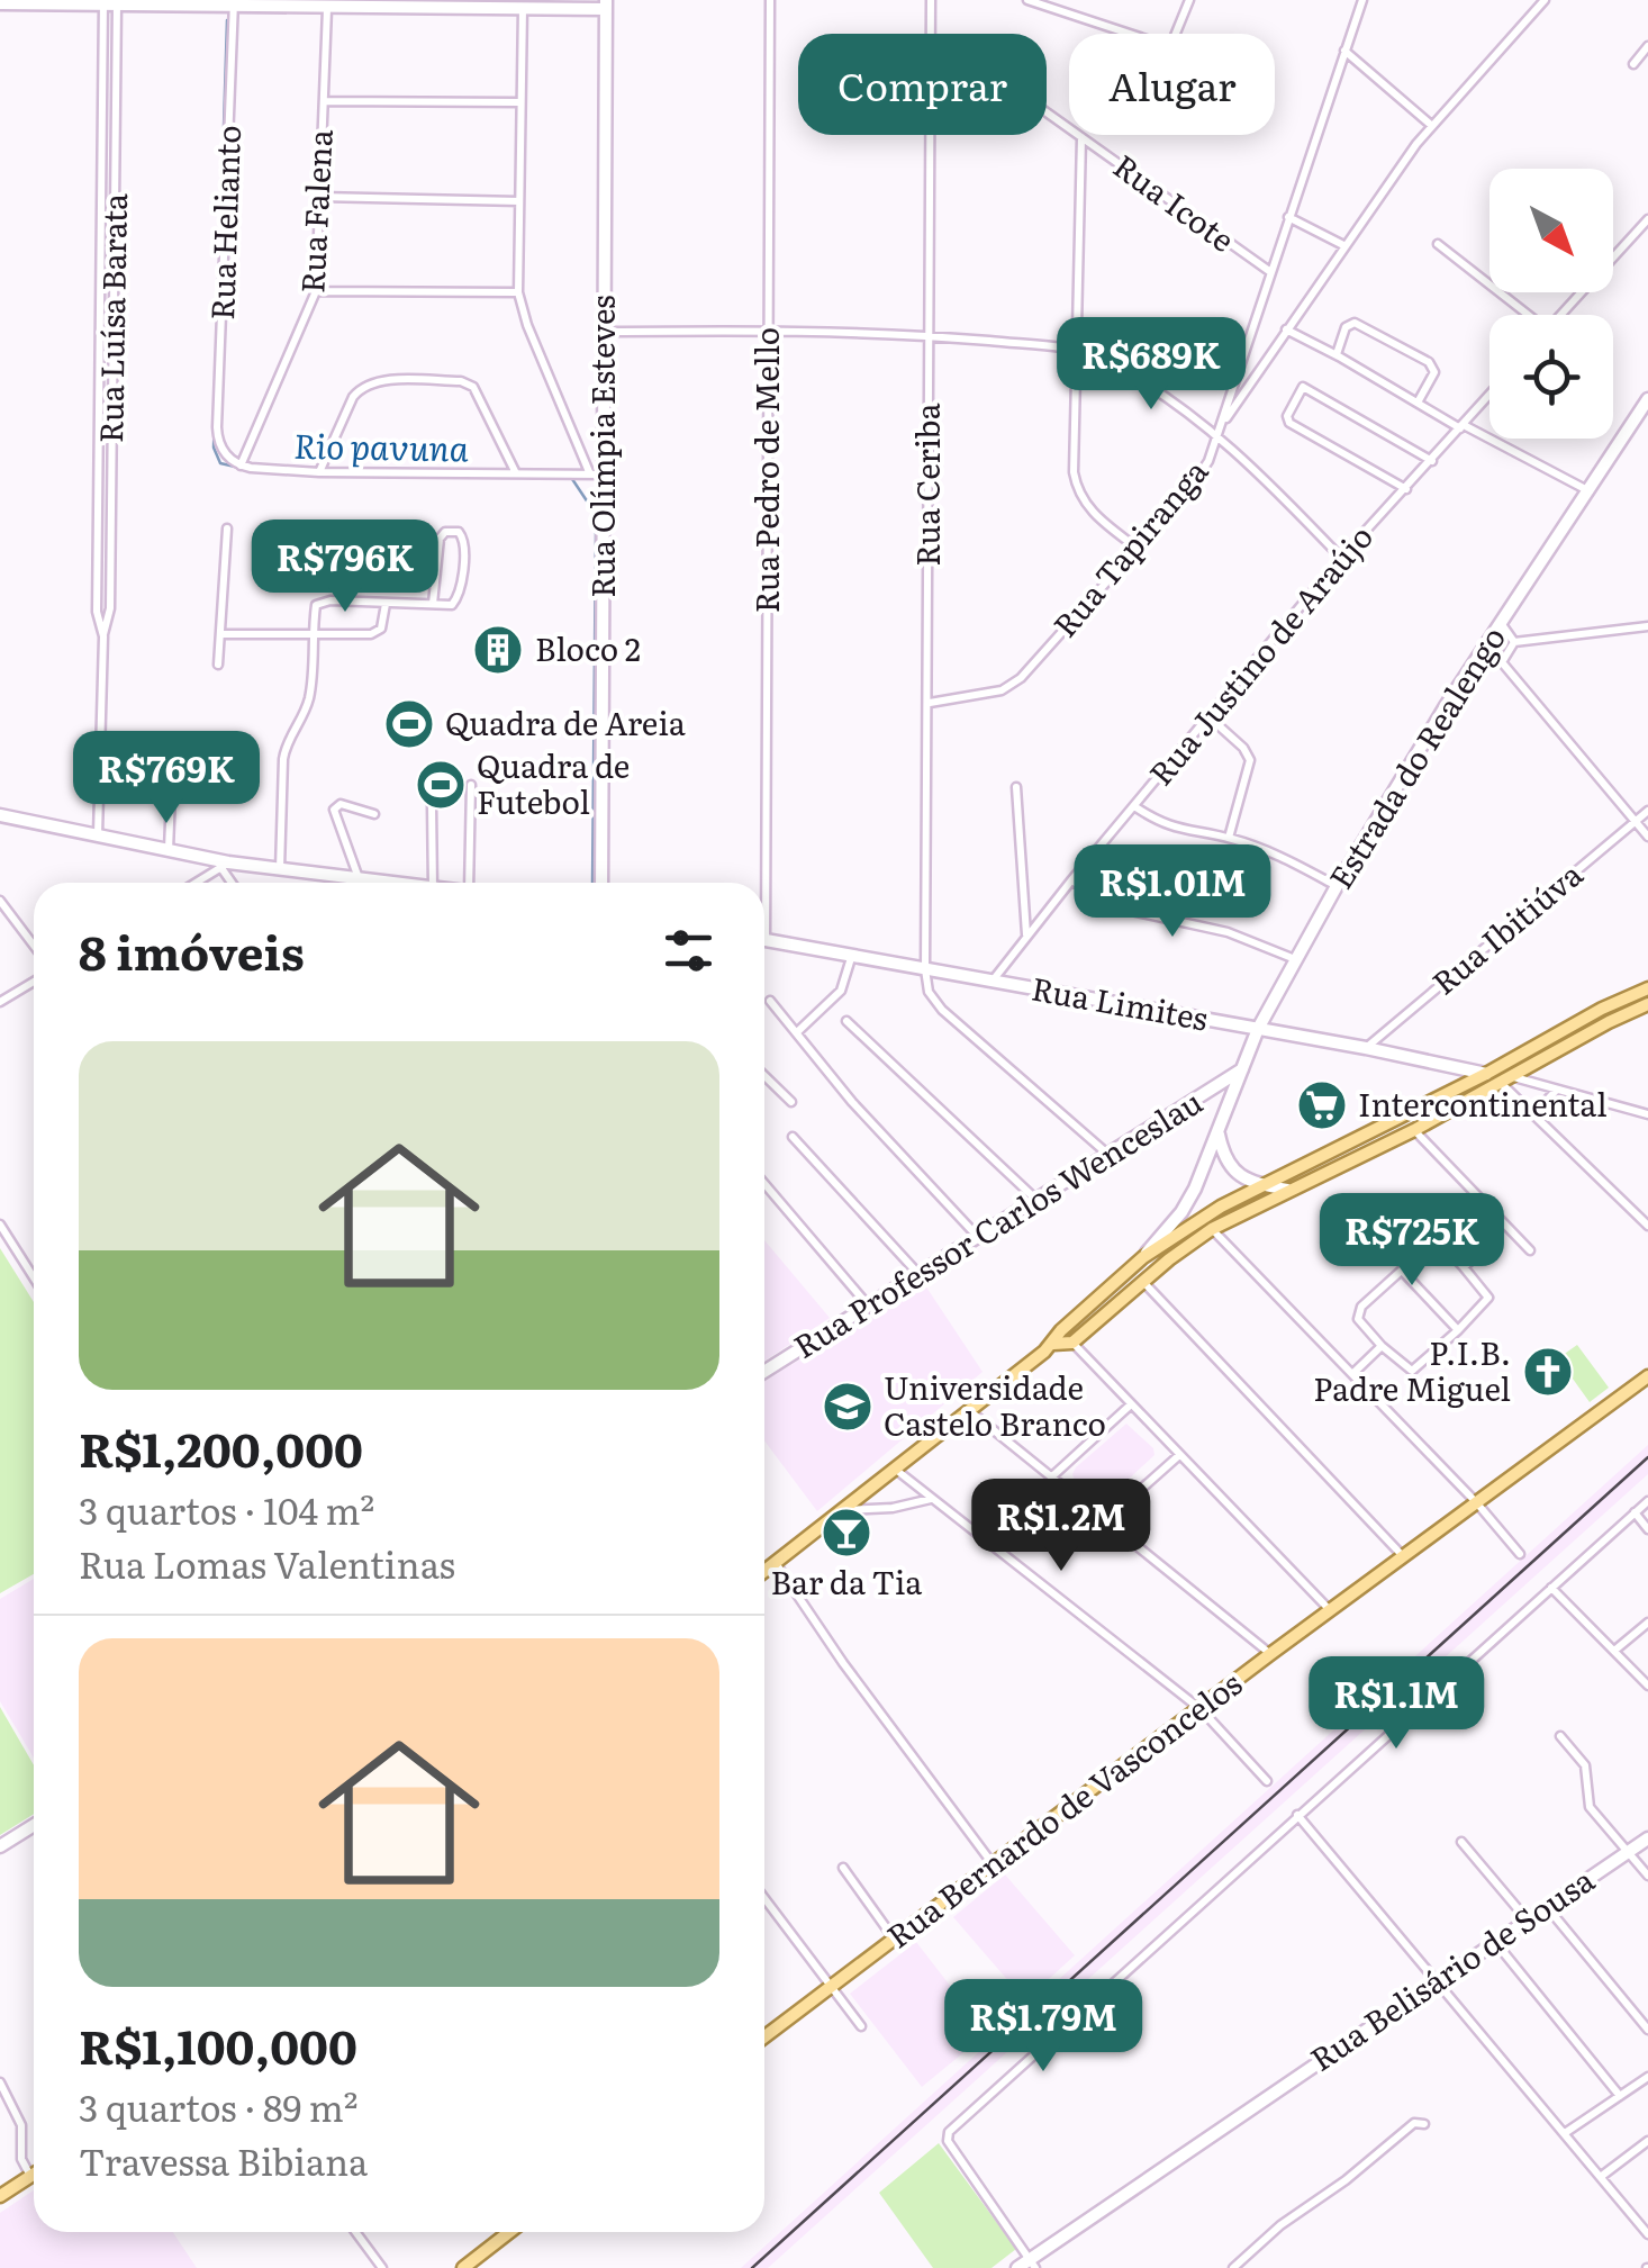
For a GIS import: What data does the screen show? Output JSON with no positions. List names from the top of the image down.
{
  "streets": {
    "main road": ["Rua Bernardo de Vasconcelos"],
    "street": [
      "Rua Icote",
      "Rua Falena",
      "Rua Helianto",
      "Rua Luísa Barata",
      "Rua Olímpia Esteves",
      "Rua Pedro de Mello",
      "Rua Ceriba",
      "Rua Tapiranga",
      "Rua Justino de Araújo",
      "Estrada do Realengo",
      "Rua Ibitiúva",
      "Rua Limites",
      "Rua Professor Carlos Wenceslau",
      "Rua Belisário de Sousa"
    ]
  },
  "crossings": [
    ["Rua Icote", "Rua Tapiranga"],
    ["Rua Falena", "Rua Helianto"],
    ["Rua Ceriba", "Rua Tapiranga"],
    ["Rua Ceriba", "Rua Limites"],
    ["Rua Justino de Araújo", "Rua Limites"],
    ["Estrada do Realengo", "Rua Limites"],
    ["Estrada do Realengo", "Rua Professor Carlos Wenceslau"],
    ["Rua Ibitiúva", "Rua Limites"]
  ],
  "water": ["Rio pavuna"],
  "places": {
    "building": ["Bloco 2"],
    "sports": ["Quadra de Areia", "Quadra de Futebol"],
    "supermarket": ["Intercontinental"],
    "church": ["P.I.B. Padre Miguel"],
    "school or university": ["Universidade Castelo Branco"],
    "bar": ["Bar da Tia"]
  },
  "north": "bottom right",
  "page": {
    "chip": ["Comprar", "Alugar"],
    "price": [
      "R$689K",
      "R$796K",
      "R$769K",
      "R$1.01M",
      "R$725K",
      "R$1.2M",
      "R$1.1M",
      "R$1.79M"
    ],
    "heading": "8 imóveis",
    "list": [
      {
        "name": "R$1,200,000",
        "note": "3 quartos · 104 m² · Rua Lomas Valentinas"
      },
      {
        "name": "R$1,100,000",
        "note": "3 quartos · 89 m² · Travessa Bibiana"
      }
    ]
  }
}
